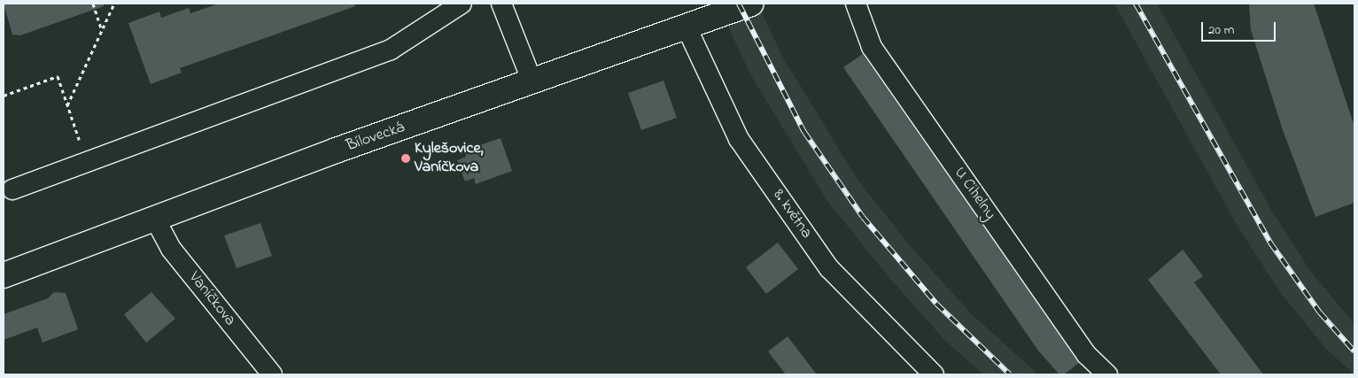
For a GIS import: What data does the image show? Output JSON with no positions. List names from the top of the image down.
{
  "streets": {
    "main road": ["Bílovecká"],
    "street": ["U Cihelny", "8. května", "Vaníčkova"]
  },
  "crossings": [
    ["Bílovecká", "8. května"],
    ["Bílovecká", "Vaníčkova"]
  ],
  "places": ["Kylešovice, Vaníčkova"],
  "scale_bar": "20 m"
}
